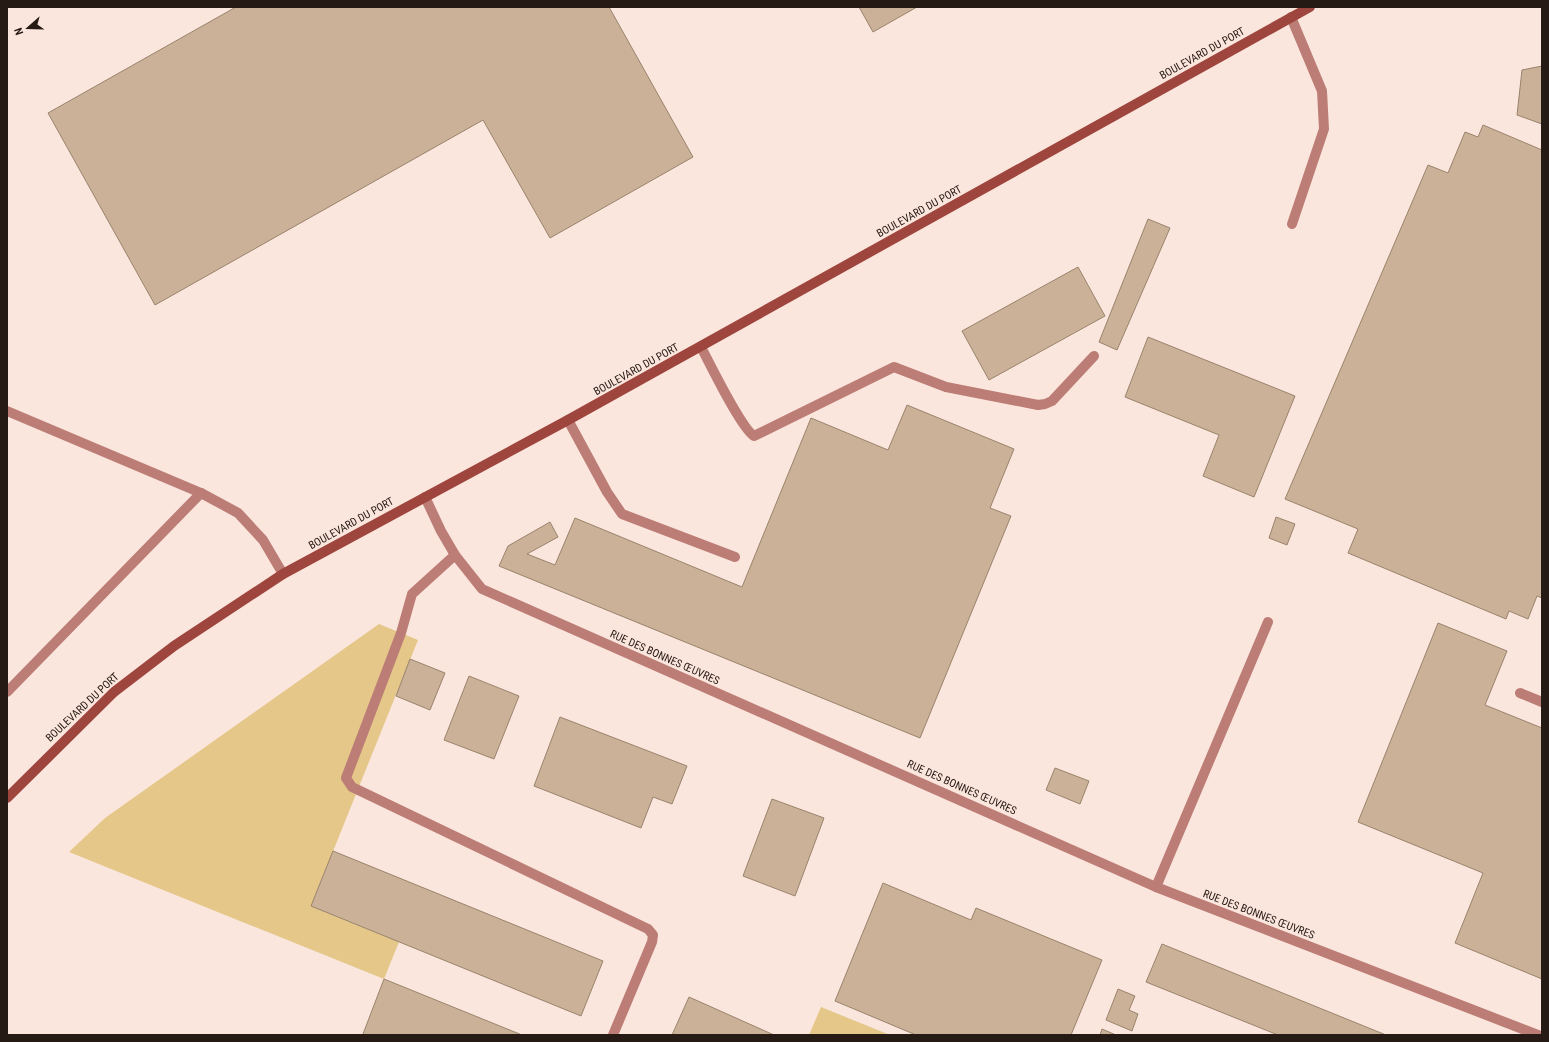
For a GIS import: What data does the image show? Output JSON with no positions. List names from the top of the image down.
{
  "streets": {
    "main road": ["BOULEVARD DU PORT"],
    "lane": ["RUE DES BONNES ŒUVRES"]
  },
  "crossings": [
    ["BOULEVARD DU PORT", "RUE DES BONNES ŒUVRES"]
  ],
  "north": "left"
}
